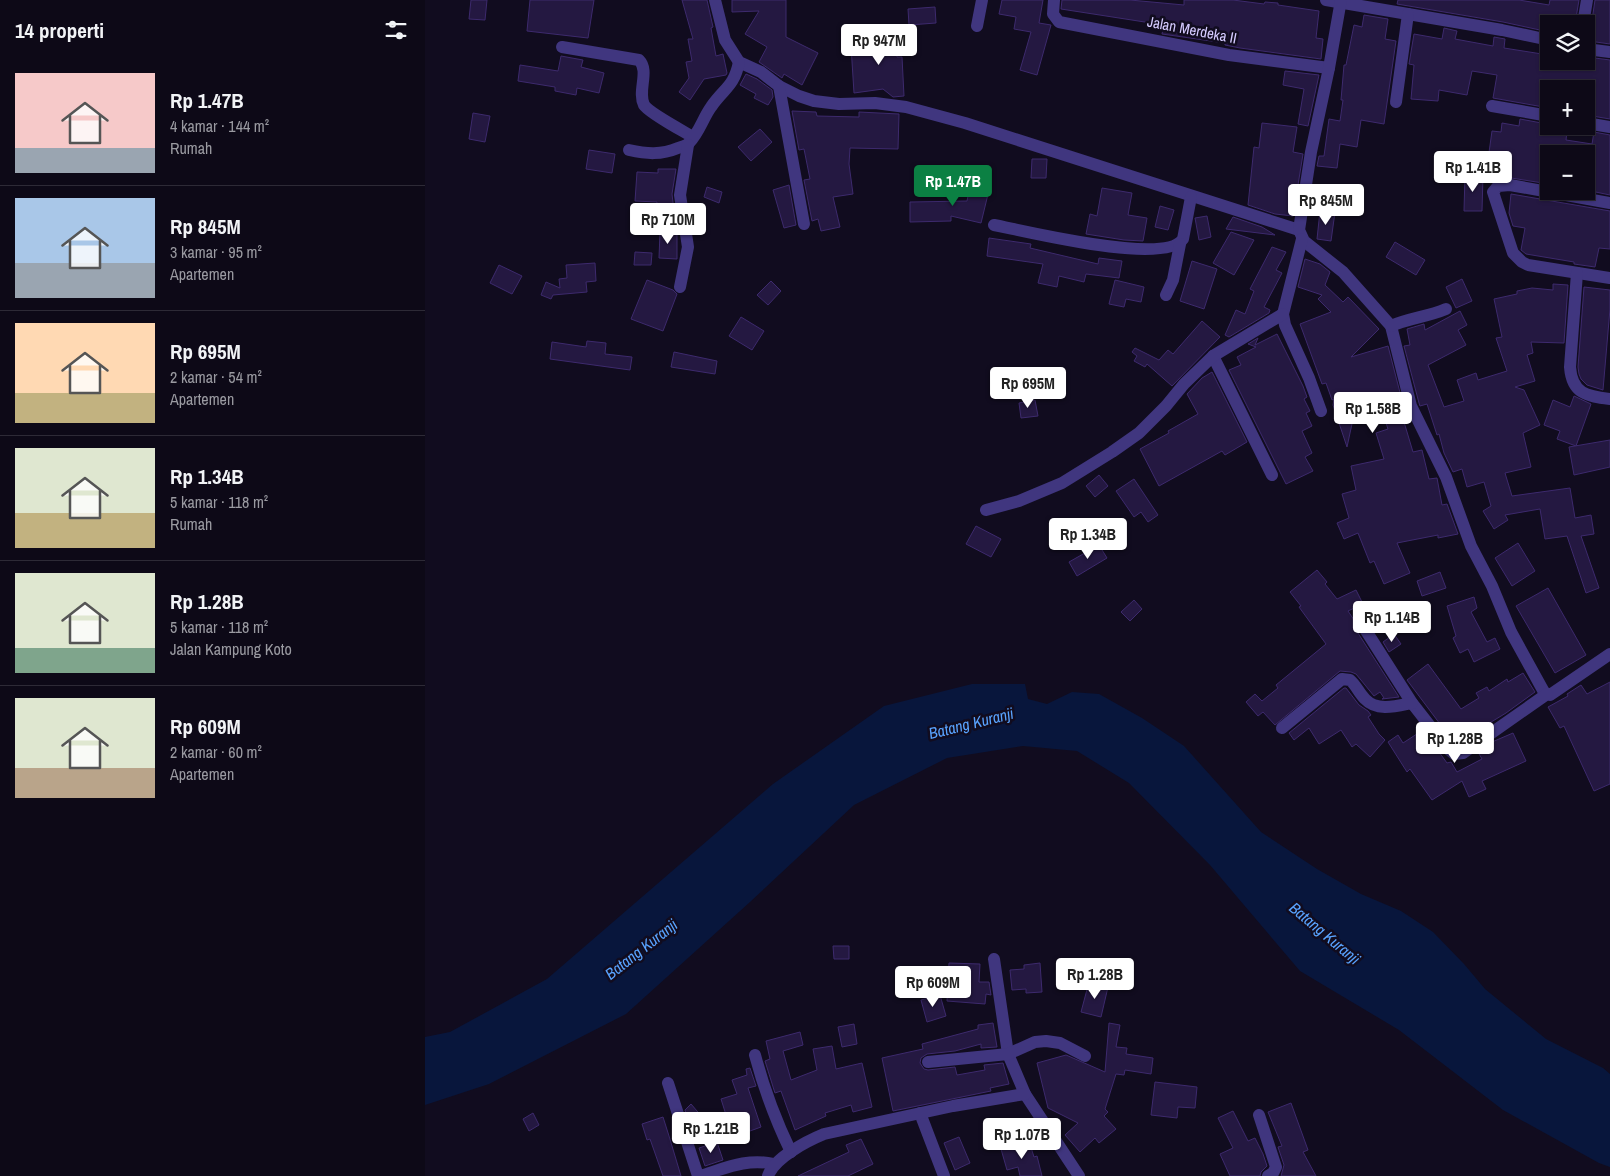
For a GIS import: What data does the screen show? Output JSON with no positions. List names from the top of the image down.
{
  "streets": {
    "street": ["Jalan Merdeka II"]
  },
  "water": ["Batang Kuranji"],
  "page": {
    "heading": "14 properti",
    "map_buttons": ["+", "−"],
    "price": [
      "Rp 947M",
      "Rp 1.41B",
      "Rp 1.47B",
      "Rp 845M",
      "Rp 710M",
      "Rp 695M",
      "Rp 1.58B",
      "Rp 1.34B",
      "Rp 1.14B",
      "Rp 1.28B",
      "Rp 1.28B",
      "Rp 609M",
      "Rp 1.21B",
      "Rp 1.07B"
    ],
    "list": [
      {
        "name": "Rp 1.47B",
        "note": "4 kamar · 144 m² · Rumah"
      },
      {
        "name": "Rp 845M",
        "note": "3 kamar · 95 m² · Apartemen"
      },
      {
        "name": "Rp 695M",
        "note": "2 kamar · 54 m² · Apartemen"
      },
      {
        "name": "Rp 1.34B",
        "note": "5 kamar · 118 m² · Rumah"
      },
      {
        "name": "Rp 1.28B",
        "note": "5 kamar · 118 m² · Jalan Kampung Koto"
      },
      {
        "name": "Rp 609M",
        "note": "2 kamar · 60 m² · Apartemen"
      }
    ]
  }
}
